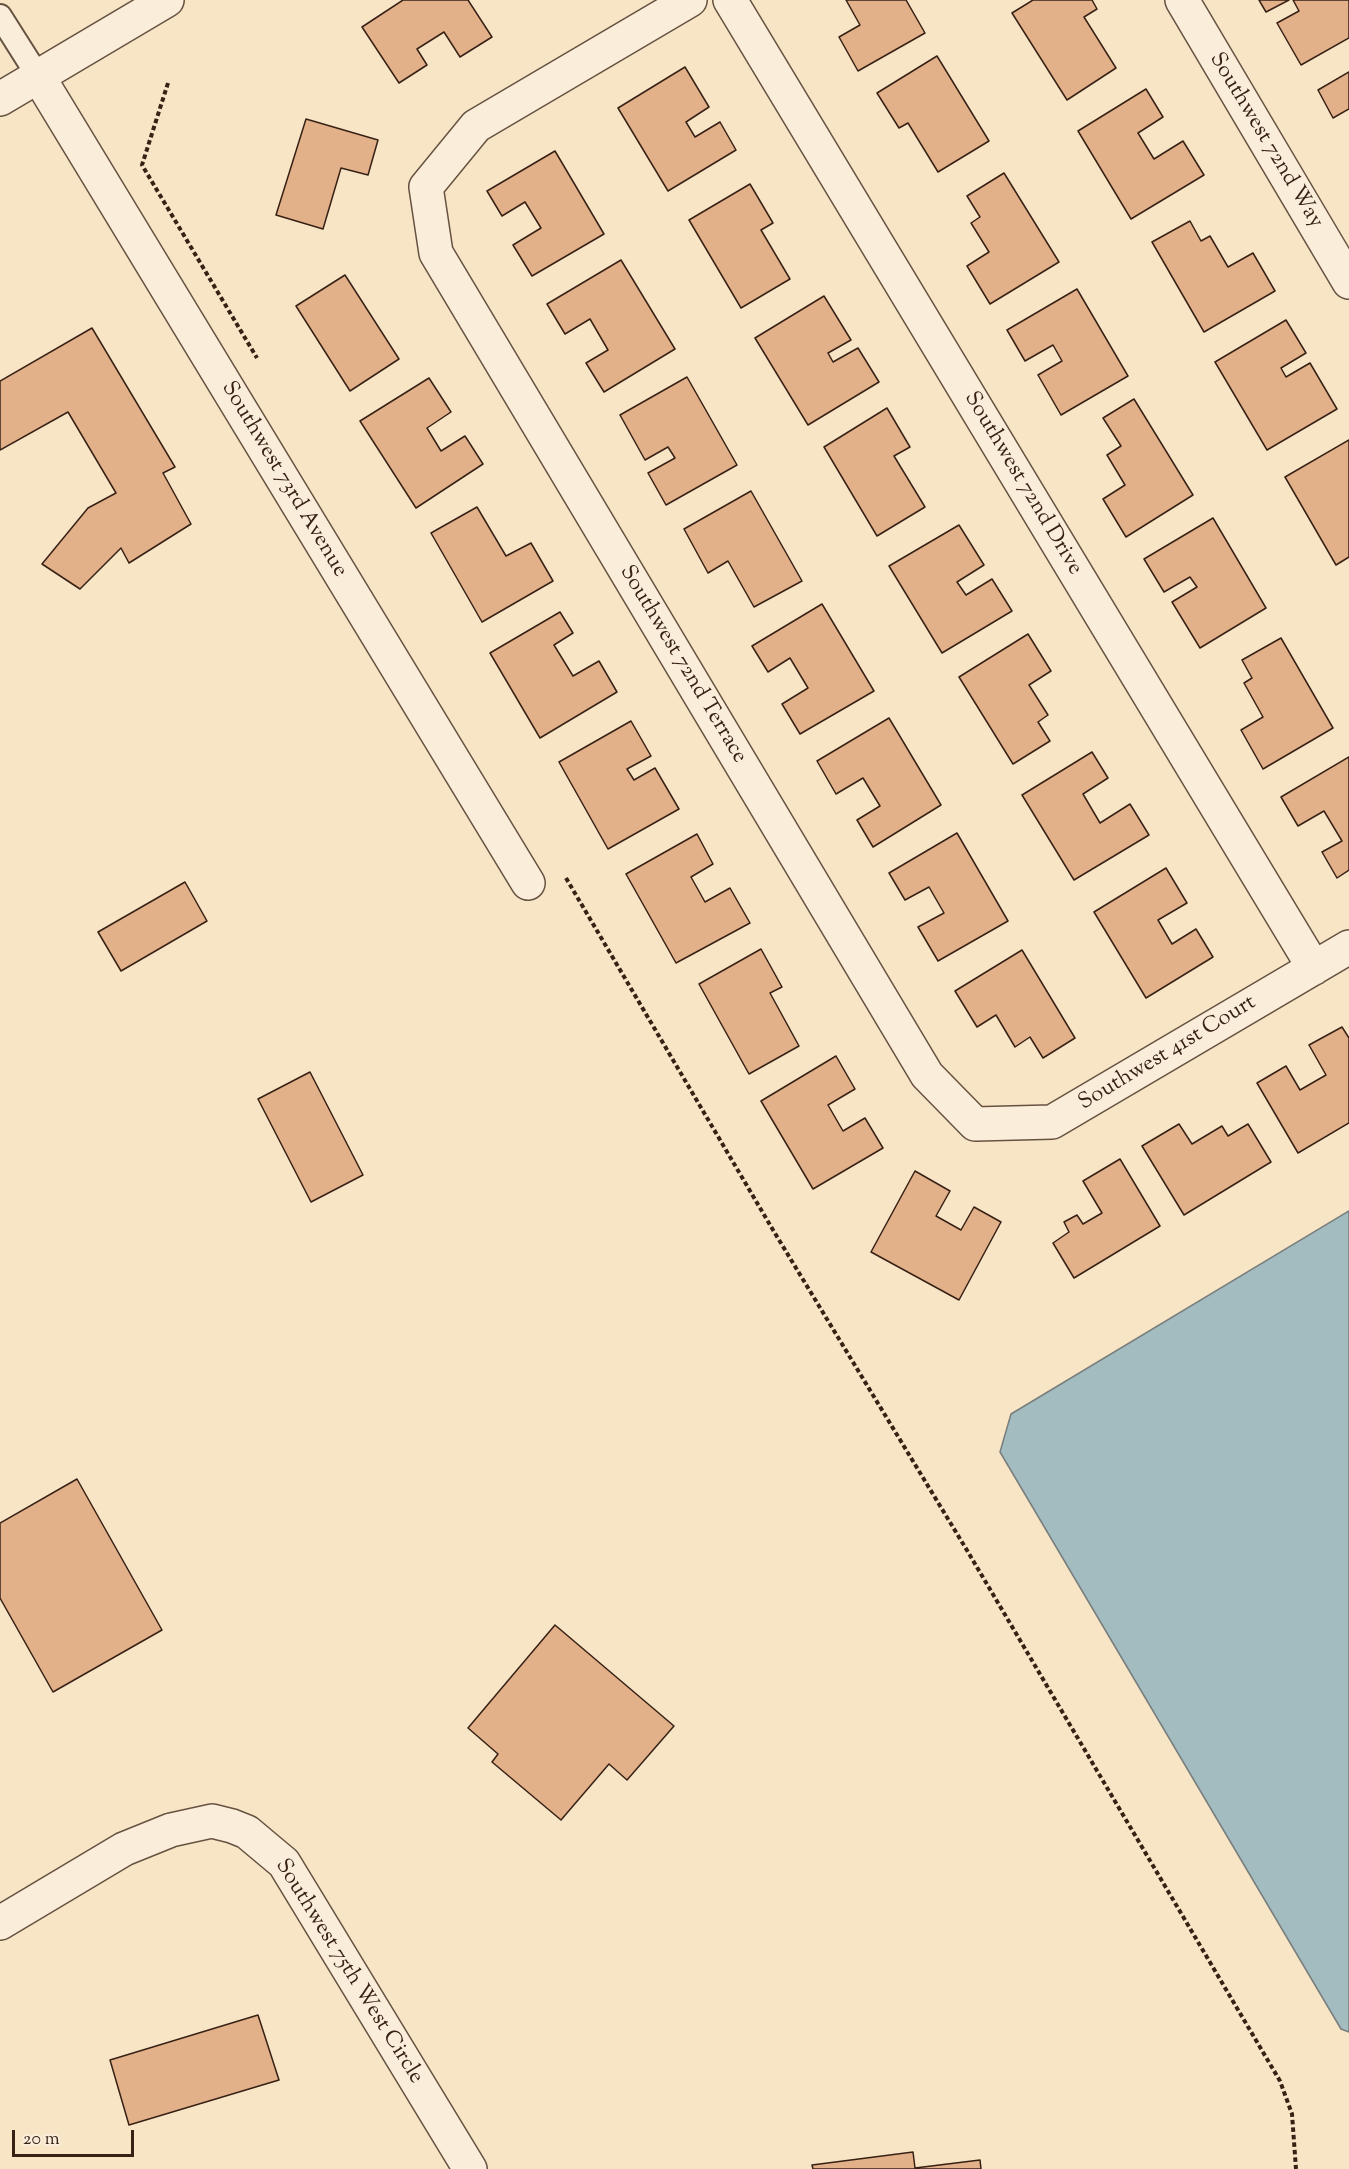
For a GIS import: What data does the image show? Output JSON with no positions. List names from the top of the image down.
{
  "streets": {
    "street": [
      "Southwest 72nd Way",
      "Southwest 73rd Avenue",
      "Southwest 72nd Drive",
      "Southwest 72nd Terrace",
      "Southwest 41st Court",
      "Southwest 75th West Circle"
    ]
  },
  "crossings": [
    ["Southwest 72nd Drive", "Southwest 41st Court"],
    ["Southwest 72nd Terrace", "Southwest 41st Court"]
  ],
  "scale_bar": "20 m"
}
